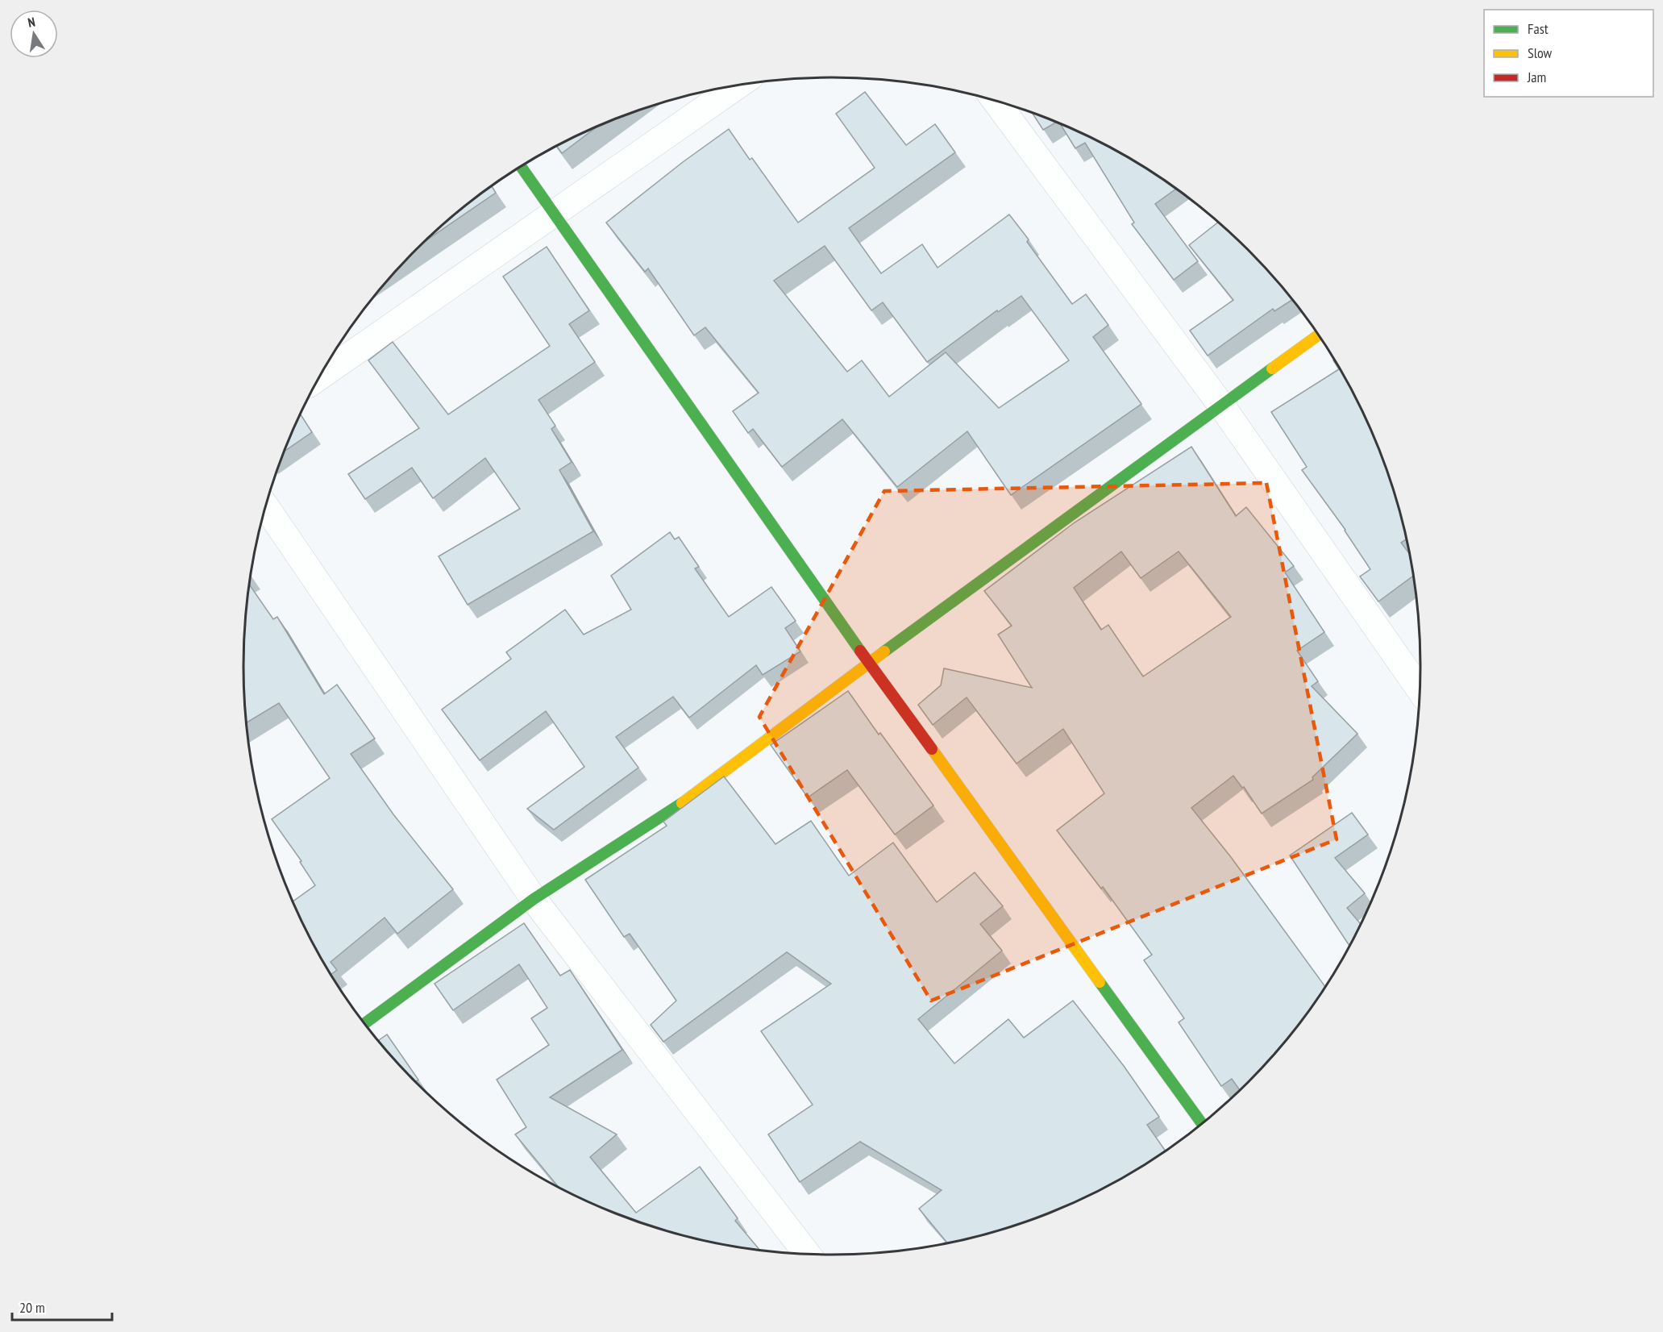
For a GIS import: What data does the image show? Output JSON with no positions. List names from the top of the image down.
{
  "legend": ["Fast", "Slow", "Jam"],
  "scale_bar": "20 m",
  "north": "top"
}
